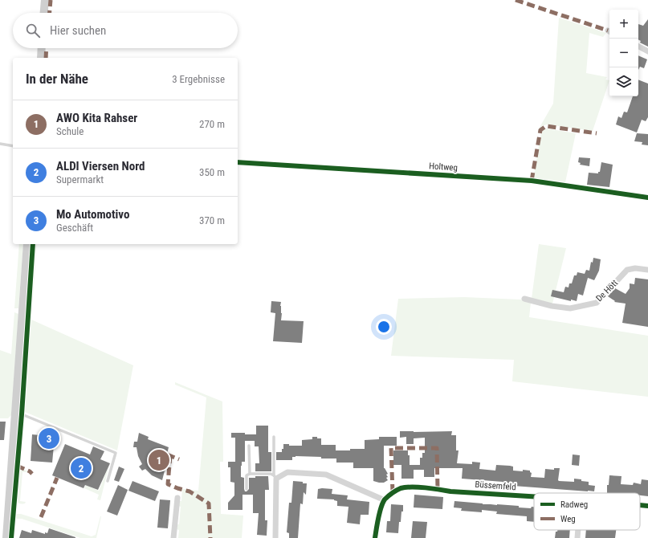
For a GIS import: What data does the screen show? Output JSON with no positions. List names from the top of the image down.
{
  "streets": {
    "street": ["Holtweg", "De Hött", "Büssemfeld"]
  },
  "legend": ["Radweg", "Weg"],
  "page": {
    "map_buttons": ["+", "−"],
    "search": "Hier suchen",
    "heading": ["In der Nähe", "3 Ergebnisse"],
    "list": [
      {
        "mark": "1",
        "name": "AWO Kita Rahser",
        "note": "Schule",
        "value": "270 m"
      },
      {
        "mark": "2",
        "name": "ALDI Viersen Nord",
        "note": "Supermarkt",
        "value": "350 m"
      },
      {
        "mark": "3",
        "name": "Mo Automotivo",
        "note": "Geschäft",
        "value": "370 m"
      }
    ],
    "pins": ["3", "1", "2"]
  }
}
